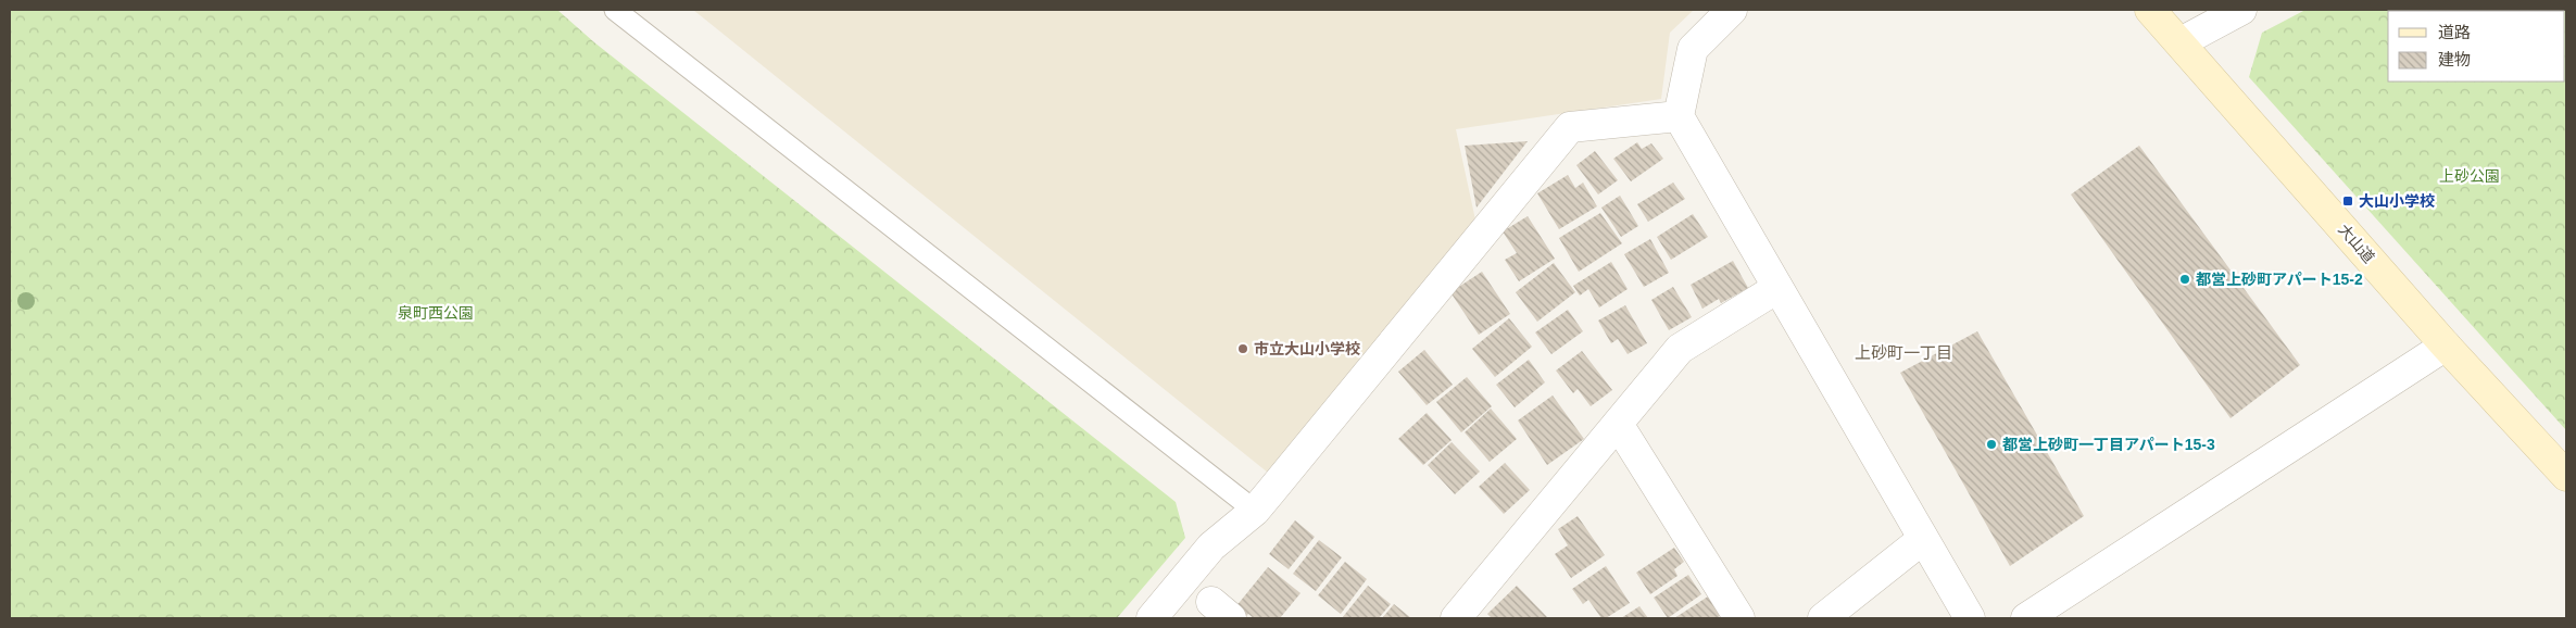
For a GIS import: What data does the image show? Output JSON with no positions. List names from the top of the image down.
{
  "streets": {
    "street": ["大山道"]
  },
  "districts": ["上砂町一丁目"],
  "parks": ["上砂公園", "泉町西公園"],
  "places": {
    "transit": ["大山小学校"],
    "other": ["都営上砂町アパート15-2", "市立大山小学校", "都営上砂町一丁目アパート15-3"]
  },
  "legend": ["道路", "建物"]
}
